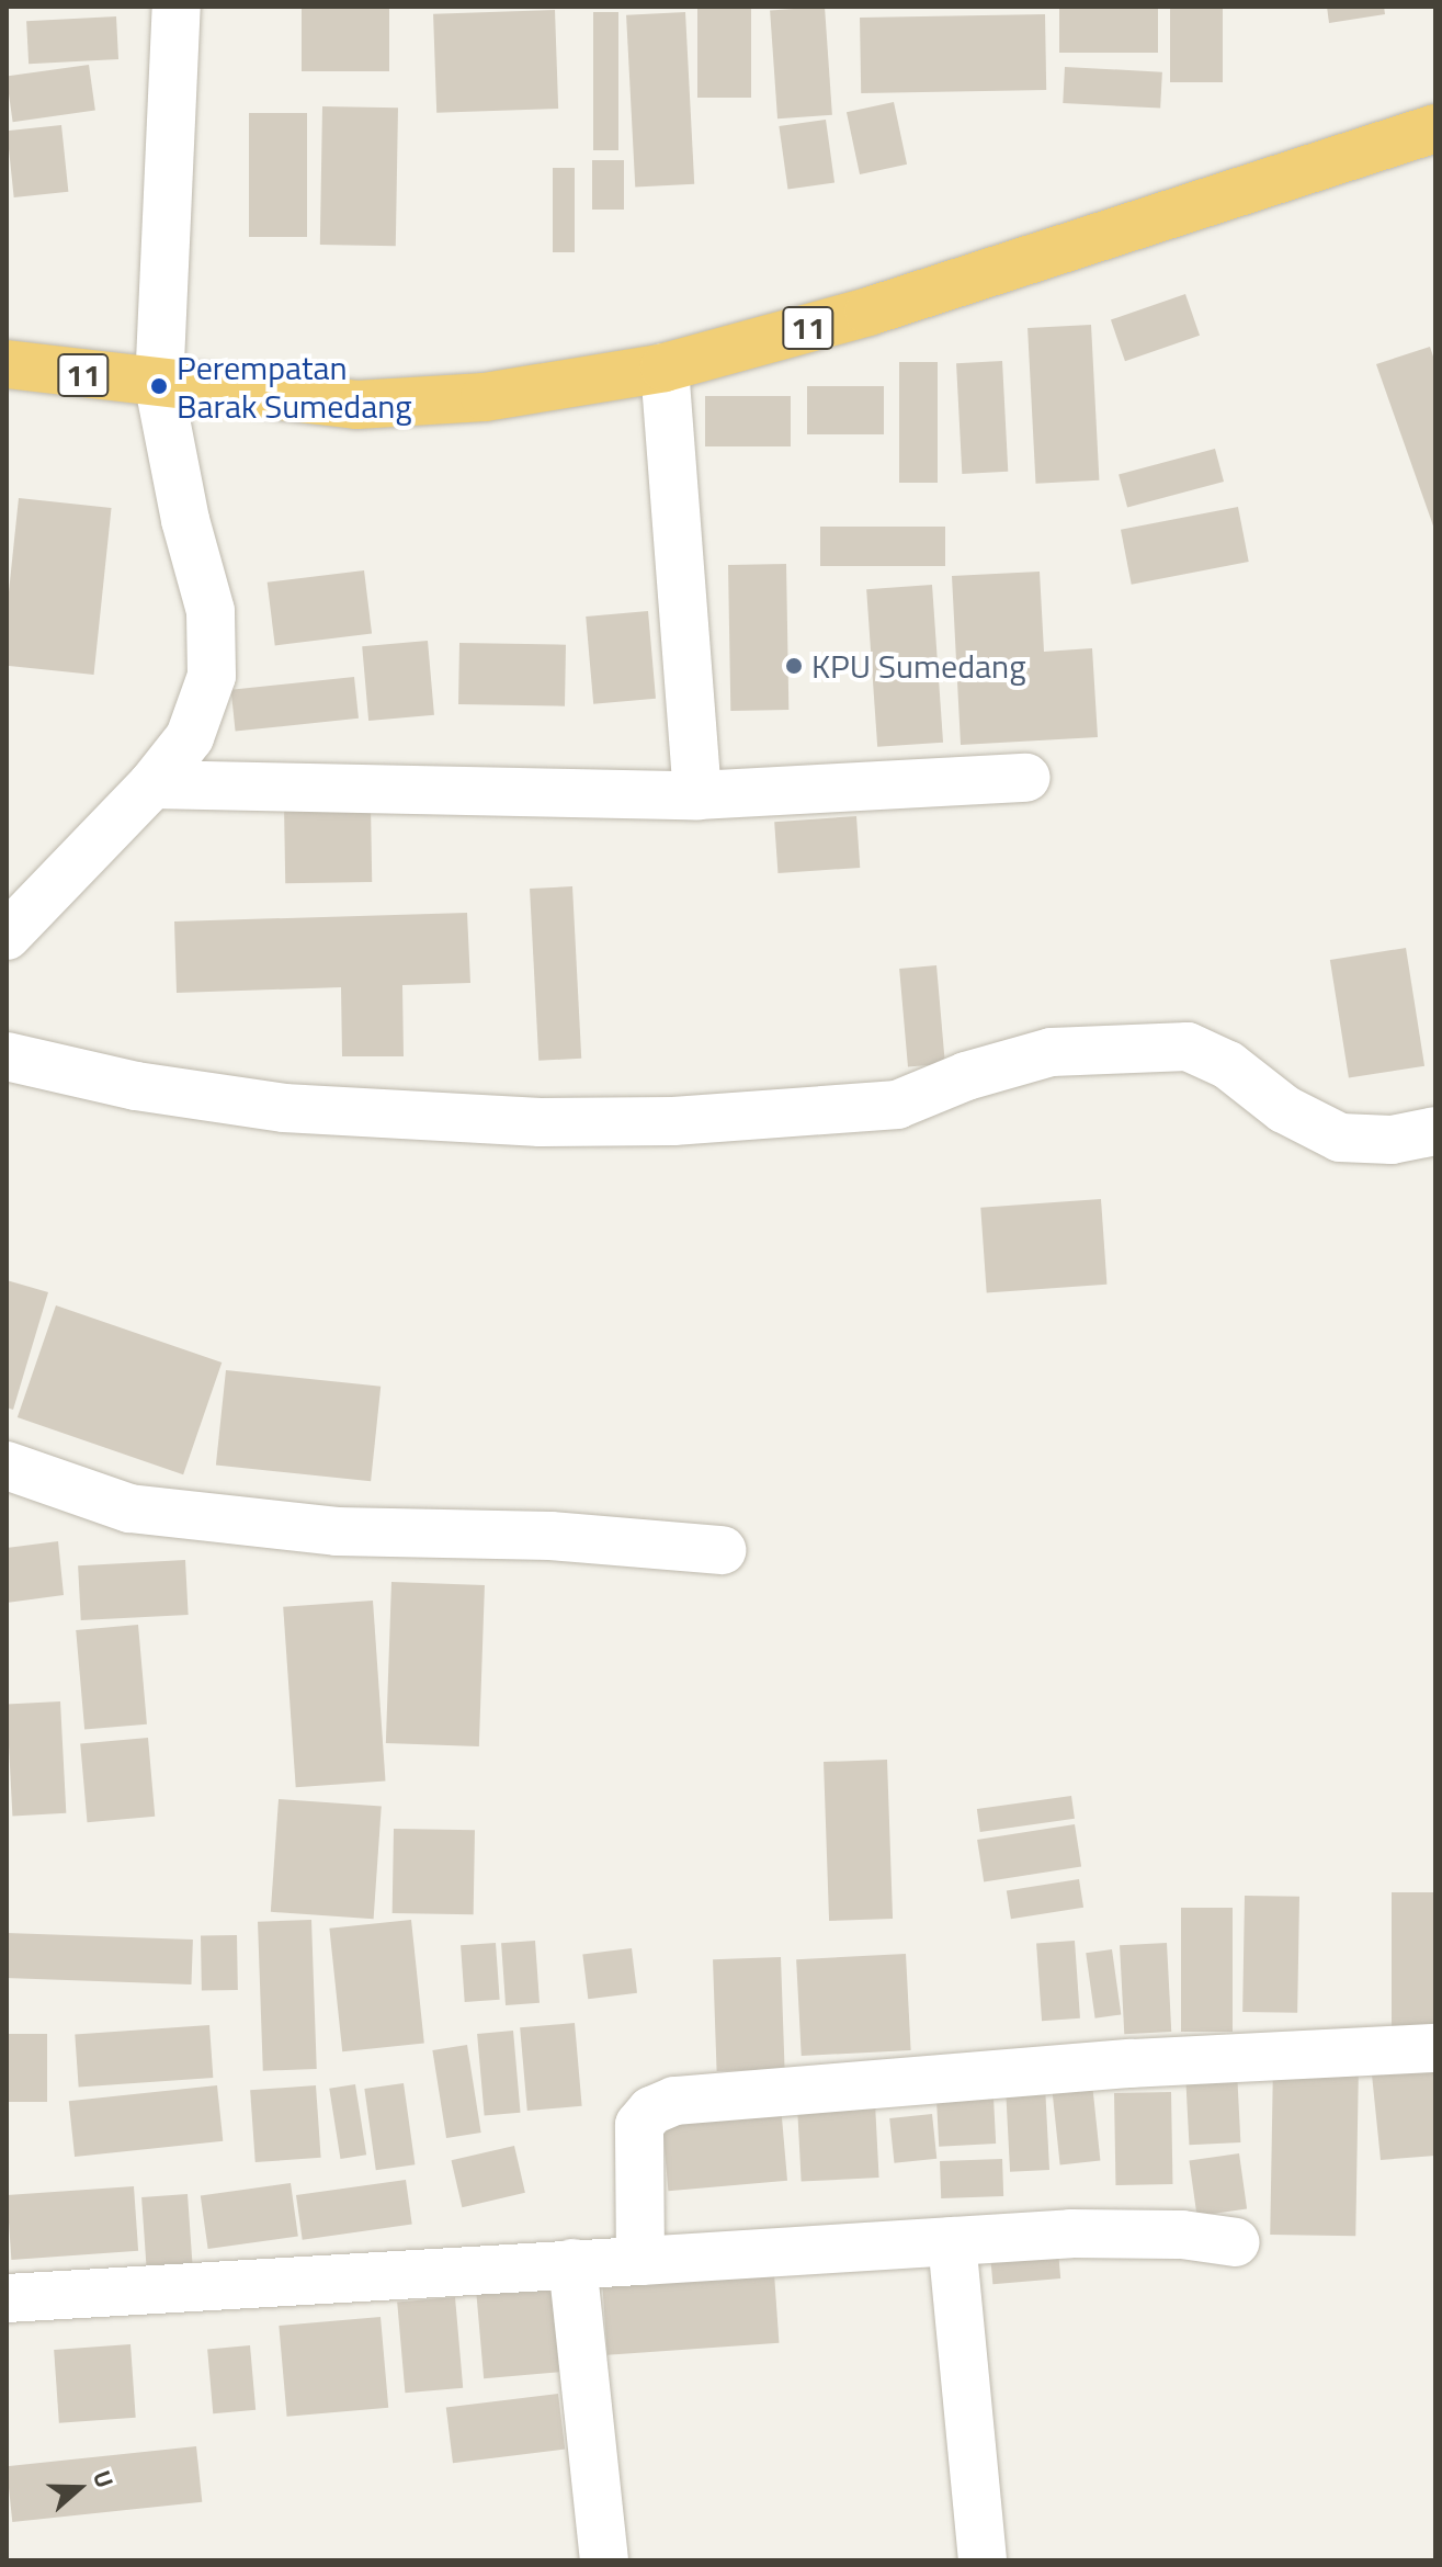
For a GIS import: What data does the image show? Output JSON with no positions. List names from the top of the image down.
{
  "streets": {
    "highway": ["11"]
  },
  "places": ["Perempatan Barak Sumedang", "KPU Sumedang"],
  "north": "right"
}
